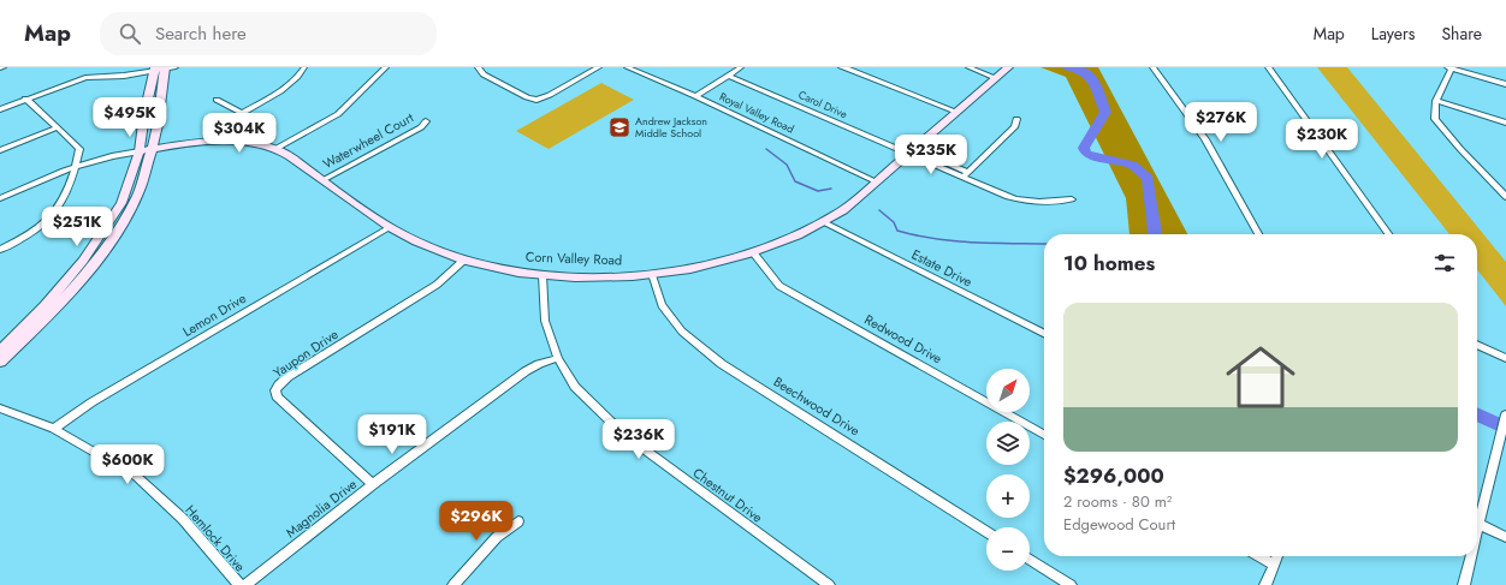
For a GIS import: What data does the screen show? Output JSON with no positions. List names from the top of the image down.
{
  "streets": {
    "main road": ["Corn Valley Road"],
    "street": [
      "Carol Drive",
      "Royal Valley Road",
      "Waterwheel Court",
      "Estate Drive",
      "Lemon Drive",
      "Redwood Drive",
      "Yaupon Drive",
      "Beechwood Drive",
      "Chestnut Drive",
      "Magnolia Drive",
      "Hemlock Drive"
    ]
  },
  "crossings": [
    ["Carol Drive", "Corn Valley Road"],
    ["Royal Valley Road", "Corn Valley Road"],
    ["Waterwheel Court", "Corn Valley Road"],
    ["Corn Valley Road", "Estate Drive"],
    ["Corn Valley Road", "Lemon Drive"],
    ["Corn Valley Road", "Redwood Drive"],
    ["Corn Valley Road", "Yaupon Drive"],
    ["Corn Valley Road", "Beechwood Drive"],
    ["Corn Valley Road", "Chestnut Drive"],
    ["Lemon Drive", "Hemlock Drive"],
    ["Yaupon Drive", "Magnolia Drive"],
    ["Chestnut Drive", "Magnolia Drive"]
  ],
  "places": {
    "school or university": ["Andrew Jackson Middle School"]
  },
  "north": "top right",
  "page": {
    "header": "Map",
    "search": "Search here",
    "nav": ["Map", "Layers", "Share"],
    "price": [
      "$495K",
      "$276K",
      "$304K",
      "$230K",
      "$235K",
      "$251K",
      "$191K",
      "$236K",
      "$600K",
      "$296K"
    ],
    "heading": "10 homes",
    "list": [
      {
        "name": "$296,000",
        "note": "2 rooms · 80 m² · Edgewood Court"
      }
    ],
    "map_buttons": ["+", "−"]
  }
}
